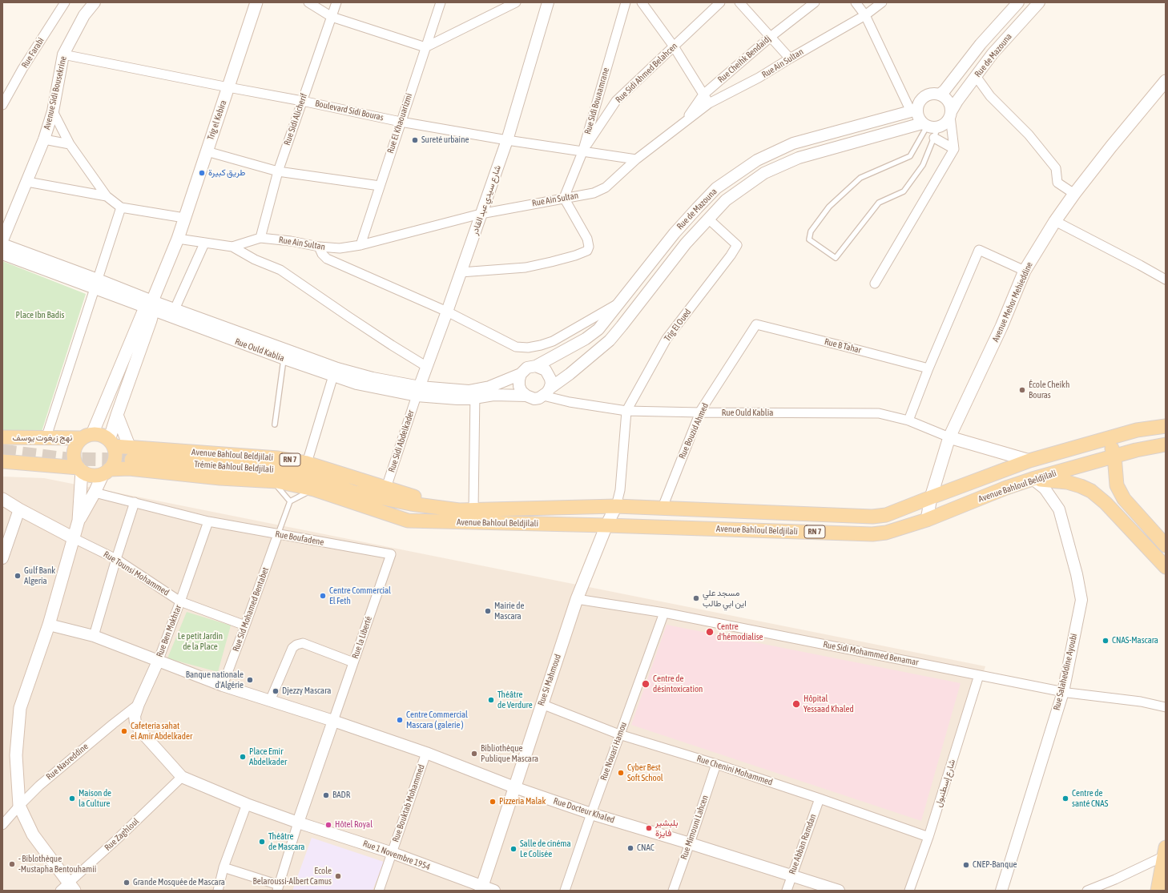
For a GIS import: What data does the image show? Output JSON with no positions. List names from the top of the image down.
{
  "streets": {
    "main road": [
      "Trig el Kebira",
      "Avenue Mehor Mehieddine",
      "نهج زيغوت يوسف",
      "Avenue Bahloul Beldjilali",
      "RN 7",
      "Trémie Bahloul Beldjilali",
      "Rue Si Mahmoud"
    ],
    "street": [
      "Rue Farabi",
      "Rue de Mazouna",
      "Rue Cheihk Bendaidj",
      "Rue Ain Sultan",
      "Rue Sidi Ahmed Belahcen",
      "Avenue Sidi Bousekrine",
      "Rue Sidi Bouaamrane",
      "Boulevard Sidi Bouras",
      "Rue Sidi Alicherif",
      "Rue El Khaouarizmi",
      "شارع سيدي عبد القادر",
      "Trig El Oued",
      "Rue B Tahar",
      "Rue Ould Kablia",
      "Rue Bouzid Ahmed",
      "Rue Sidi Abdelkader",
      "Rue Boufadene",
      "Rue Tounsi Mohammed",
      "Rue Sid Mohamed Bentabet",
      "Rue Ben Mokhtar",
      "Rue la Liberté",
      "Rue Sidi Mohammed Benamar",
      "Rue Salaheddine Ayoubi",
      "Rue Nouari Hamou",
      "Rue Nasreddine",
      "Rue Chenini Mohammed",
      "شارع إسطنبول",
      "Rue Bouktab Mohammed",
      "Rue Docteur Khaled",
      "Rue Mimouni Lahcen",
      "Rue Zaghloul",
      "Rue Abban Ramdan",
      "Rue 1 Novembre 1954"
    ]
  },
  "crossings": [
    ["Rue de Mazouna", "Trig El Oued"],
    ["Rue de Mazouna", "Rue Ould Kablia"],
    ["Rue Cheihk Bendaidj", "Rue Ain Sultan"],
    ["Rue Ain Sultan", "Rue Sidi Bouaamrane"],
    ["Rue Ain Sultan", "Boulevard Sidi Bouras"],
    ["Rue Ain Sultan", "Rue Sidi Alicherif"],
    ["Rue Ain Sultan", "Trig el Kebira"],
    ["Rue Ain Sultan", "Rue El Khaouarizmi"],
    ["Rue Ain Sultan", "شارع سيدي عبد القادر"],
    ["Rue Sidi Ahmed Belahcen", "Rue Sidi Bouaamrane"],
    ["Rue Sidi Ahmed Belahcen", "Boulevard Sidi Bouras"],
    ["Avenue Sidi Bousekrine", "Boulevard Sidi Bouras"],
    ["Rue Sidi Bouaamrane", "Boulevard Sidi Bouras"],
    ["Boulevard Sidi Bouras", "Rue Sidi Alicherif"],
    ["Boulevard Sidi Bouras", "Trig el Kebira"],
    ["Boulevard Sidi Bouras", "Rue El Khaouarizmi"],
    ["Boulevard Sidi Bouras", "شارع سيدي عبد القادر"],
    ["Trig el Kebira", "Rue Ould Kablia"],
    ["شارع سيدي عبد القادر", "Rue Ould Kablia"],
    ["شارع سيدي عبد القادر", "Rue Sidi Abdelkader"],
    ["Avenue Mehor Mehieddine", "Rue Ould Kablia"],
    ["Avenue Mehor Mehieddine", "Avenue Bahloul Beldjilali"],
    ["Trig El Oued", "Rue Ould Kablia"],
    ["Rue B Tahar", "Rue Bouzid Ahmed"],
    ["Rue Ould Kablia", "Rue Bouzid Ahmed"],
    ["Rue Ould Kablia", "Rue Sidi Abdelkader"],
    ["Rue Bouzid Ahmed", "Avenue Bahloul Beldjilali"],
    ["نهج زيغوت يوسف", "Avenue Bahloul Beldjilali"],
    ["Rue Sidi Abdelkader", "Avenue Bahloul Beldjilali"],
    ["Avenue Bahloul Beldjilali", "Trémie Bahloul Beldjilali"],
    ["Avenue Bahloul Beldjilali", "Rue Salaheddine Ayoubi"],
    ["Avenue Bahloul Beldjilali", "Rue Si Mahmoud"],
    ["Rue Boufadene", "Rue Sid Mohamed Bentabet"],
    ["Rue Boufadene", "Rue Ben Mokhtar"],
    ["Rue Boufadene", "Rue la Liberté"],
    ["Rue Tounsi Mohammed", "Rue Sid Mohamed Bentabet"],
    ["Rue Tounsi Mohammed", "Rue Ben Mokhtar"],
    ["Rue Sid Mohamed Bentabet", "Rue Docteur Khaled"],
    ["Rue Ben Mokhtar", "Rue Docteur Khaled"],
    ["Rue la Liberté", "Rue Docteur Khaled"],
    ["Rue Sidi Mohammed Benamar", "Rue Salaheddine Ayoubi"],
    ["Rue Sidi Mohammed Benamar", "Rue Si Mahmoud"],
    ["Rue Sidi Mohammed Benamar", "Rue Nouari Hamou"],
    ["Rue Sidi Mohammed Benamar", "شارع إسطنبول"],
    ["Rue Si Mahmoud", "Rue Chenini Mohammed"],
    ["Rue Si Mahmoud", "Rue Docteur Khaled"],
    ["Rue Si Mahmoud", "Rue 1 Novembre 1954"],
    ["Rue Nouari Hamou", "Rue Chenini Mohammed"],
    ["Rue Nouari Hamou", "Rue Docteur Khaled"],
    ["Rue Chenini Mohammed", "شارع إسطنبول"],
    ["Rue Chenini Mohammed", "Rue Mimouni Lahcen"],
    ["Rue Chenini Mohammed", "Rue Abban Ramdan"],
    ["Rue Bouktab Mohammed", "Rue Docteur Khaled"],
    ["Rue Bouktab Mohammed", "Rue 1 Novembre 1954"],
    ["Rue Docteur Khaled", "Rue Mimouni Lahcen"],
    ["Rue Docteur Khaled", "Rue Abban Ramdan"],
    ["Rue Zaghloul", "Rue 1 Novembre 1954"]
  ],
  "parks": ["Place Ibn Badis", "Le petit Jardin de la Place"],
  "places": [
    "Sureté urbaine",
    "طريق كبيرة",
    "École Cheikh Bouras",
    "Gulf Bank Algeria",
    "Centre Commercial El Feth",
    "مسجد علي اين ابي طالب",
    "Mairie de Mascara",
    "Centre d'hémodialise",
    "CNAS-Mascara",
    "Banque nationale d'Algérie",
    "Centre de désintoxication",
    "Djezzy Mascara",
    "Théâtre de Verdure",
    "Hôpital Yessaad Khaled",
    "Centre Commercial Mascara ( galerie )",
    "Cafeteria sahat el Amir Abdelkader",
    "Bibliothèque Publique Mascara",
    "Place Emir Abdelkader",
    "Cyber Best Soft School",
    "BADR",
    "Maison de la Culture",
    "Centre de santé CNAS",
    "Pizzeria Malak",
    "Hôtel Royal",
    "بلبشير فايزة",
    "Théâtre de Mascara",
    "CNAC",
    "Salle de cinéma Le Colisée",
    "- Biblothèque -Mustapha Bentouhamii",
    "CNEP-Banque",
    "Ecole Belaroussi-Albert Camus",
    "Grande Mosquée de Mascara"
  ]
}
